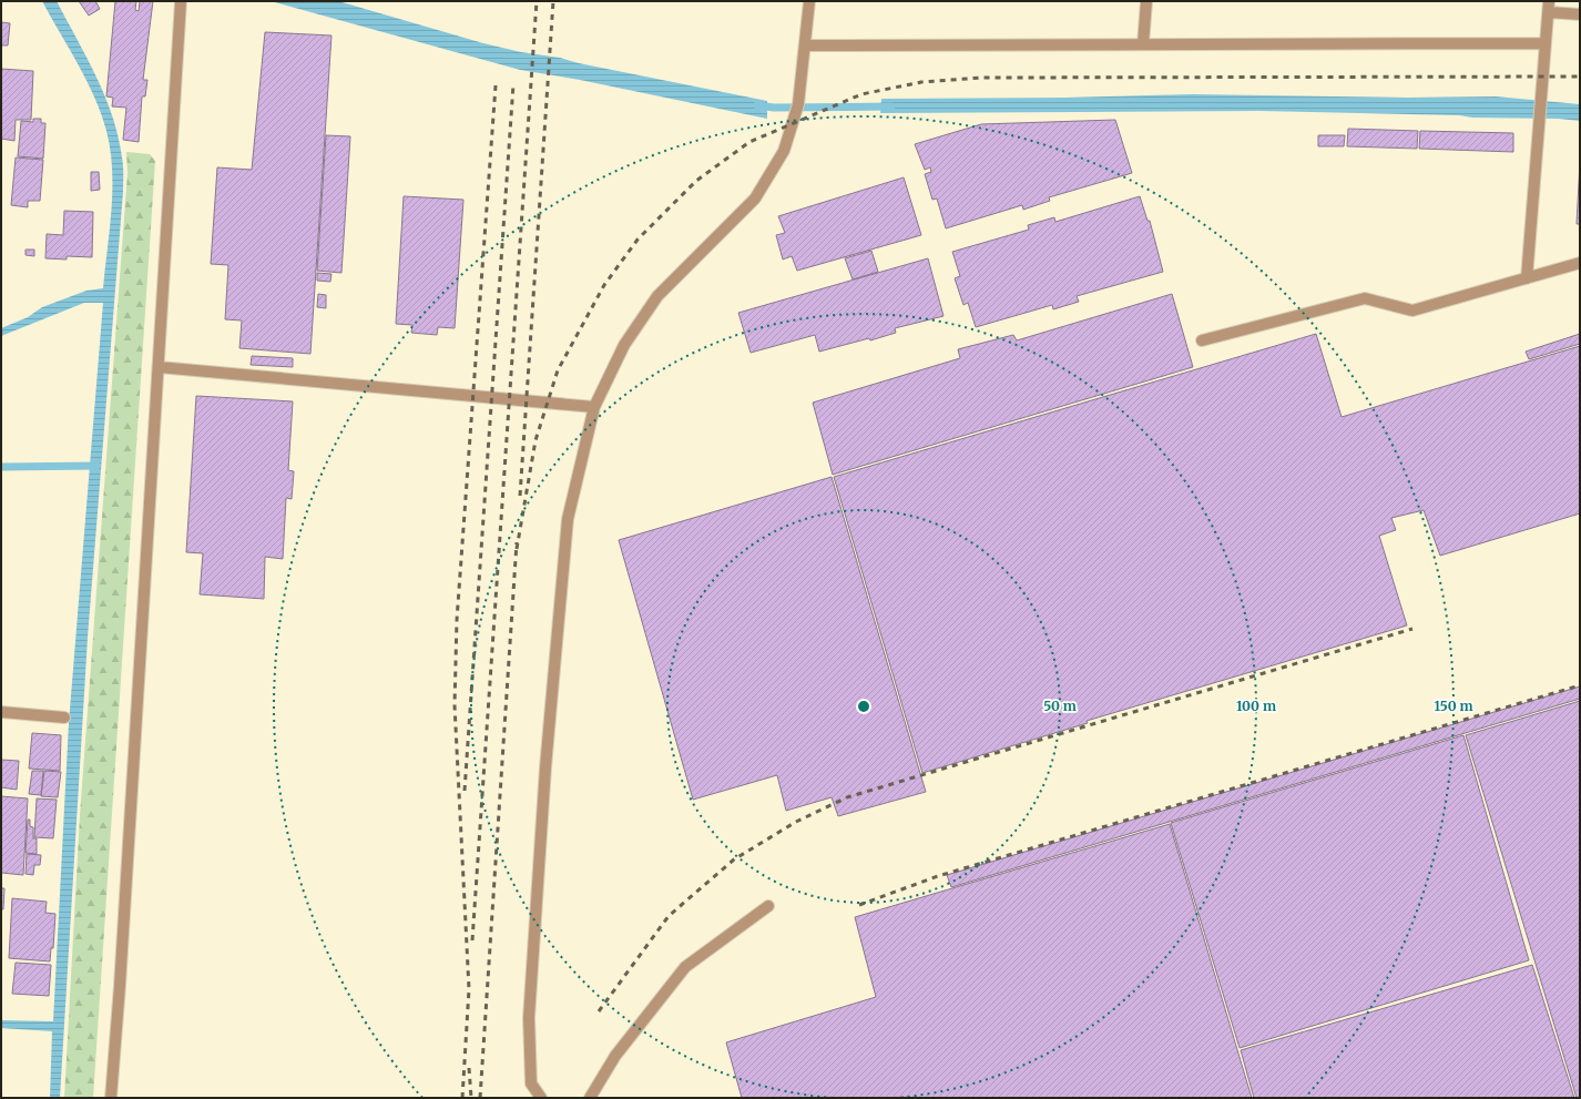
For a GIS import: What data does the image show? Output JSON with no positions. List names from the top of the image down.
{
  "rings": ["50 m", "100 m", "150 m"]
}
